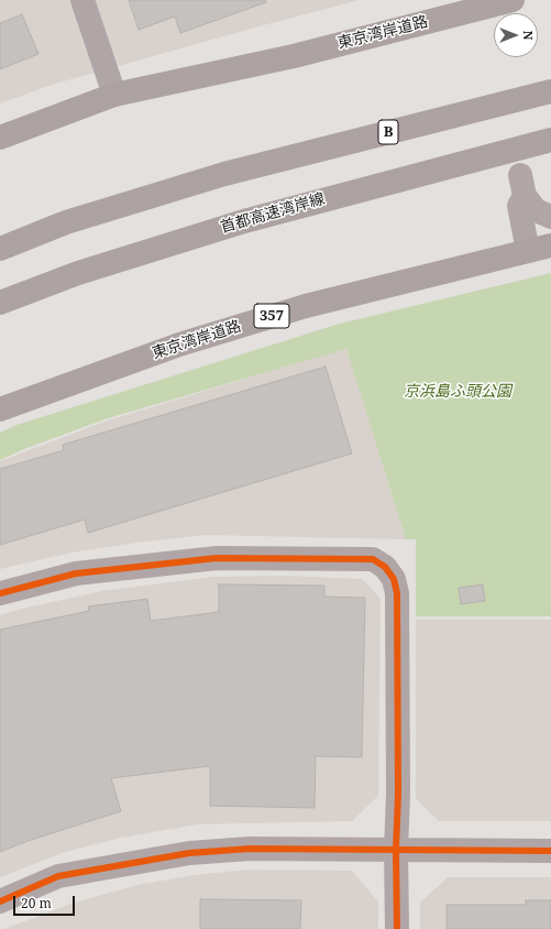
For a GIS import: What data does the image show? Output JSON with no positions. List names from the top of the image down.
{
  "streets": {
    "highway": [
      "東京湾岸道路",
      "B",
      "首都高速湾岸線",
      "357"
    ]
  },
  "parks": ["京浜島ふ頭公園"],
  "scale_bar": "20 m",
  "north": "right"
}
